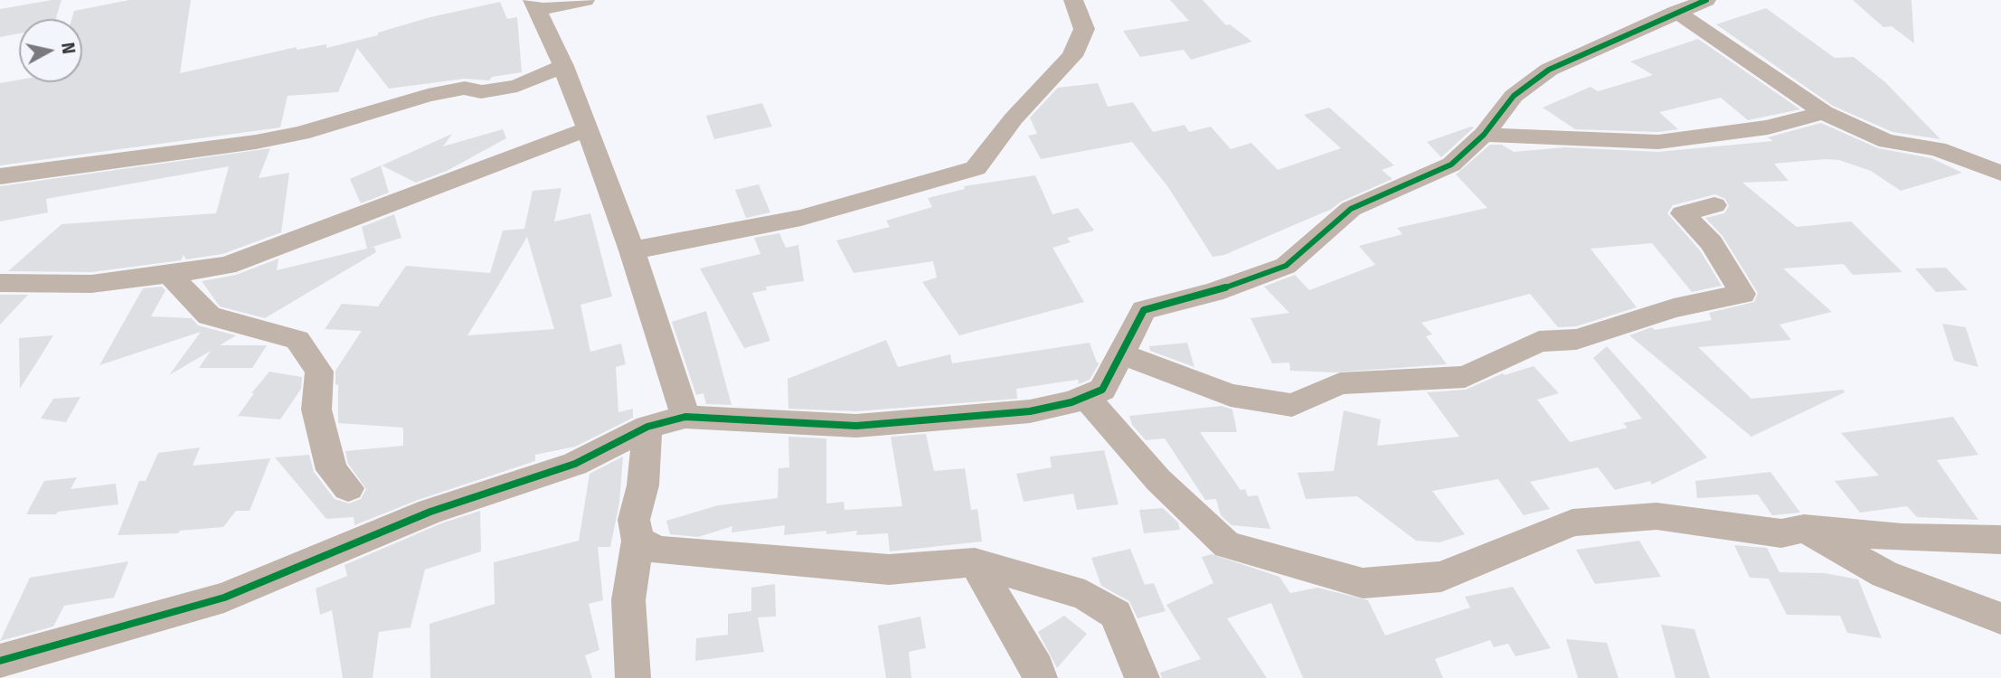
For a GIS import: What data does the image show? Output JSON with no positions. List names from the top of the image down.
{
  "north": "right"
}
